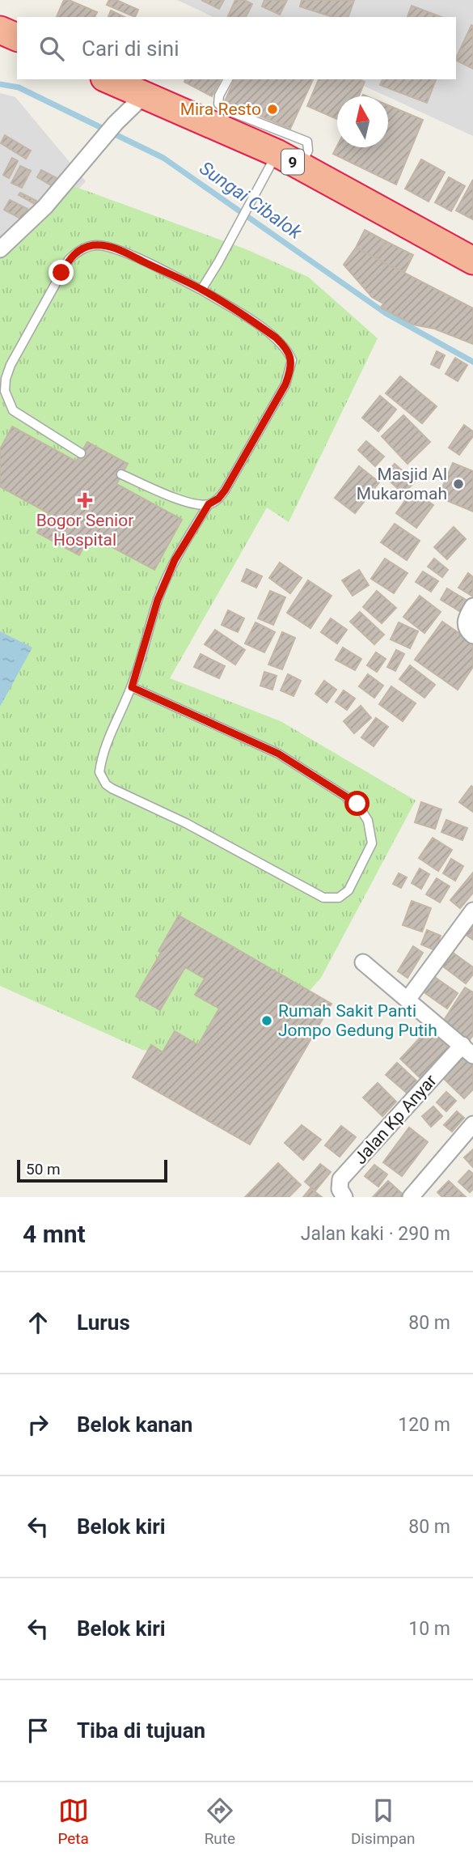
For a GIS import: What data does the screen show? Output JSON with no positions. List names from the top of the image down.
{
  "streets": {
    "highway": ["9"],
    "street": ["Jalan Kp Anyar"]
  },
  "water": ["Sungai Cibalok"],
  "places": {
    "other": ["Mira Resto", "Masjid Al Mukaromah", "Rumah Sakit Panti Jompo Gedung Putih"],
    "health": ["Bogor Senior Hospital"]
  },
  "scale_bar": "50 m",
  "north": "top",
  "page": {
    "search": "Cari di sini",
    "scale": "50 m",
    "heading": ["4 mnt", "Jalan kaki · 290 m"],
    "list": [
      ["Lurus", "80 m"],
      ["Belok kanan", "120 m"],
      ["Belok kiri", "80 m"],
      ["Belok kiri", "10 m"],
      "Tiba di tujuan"
    ],
    "nav": ["Peta", "Rute", "Disimpan"]
  }
}
